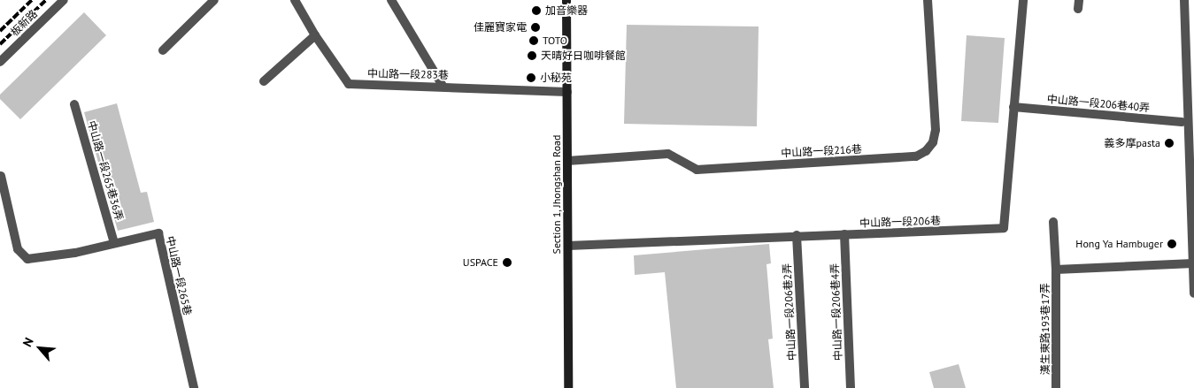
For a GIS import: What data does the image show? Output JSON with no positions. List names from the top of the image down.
{
  "streets": {
    "main road": ["Section 1, Jhongshan Road"],
    "street": [
      "板新路",
      "中山路一段283巷",
      "中山路一段206巷40弄",
      "中山路一段216巷",
      "中山路一段265巷36弄",
      "中山路一段206巷",
      "中山路一段265巷",
      "中山路一段206巷2弄",
      "中山路一段206巷4弄",
      "漢生東路193巷17弄"
    ]
  },
  "crossings": [
    ["中山路一段283巷", "Section 1, Jhongshan Road"],
    ["中山路一段206巷40弄", "中山路一段206巷"],
    ["中山路一段216巷", "Section 1, Jhongshan Road"],
    ["中山路一段265巷36弄", "中山路一段265巷"],
    ["Section 1, Jhongshan Road", "中山路一段206巷"],
    ["中山路一段206巷", "中山路一段206巷2弄"],
    ["中山路一段206巷", "中山路一段206巷4弄"]
  ],
  "places": [
    "加音樂器",
    "佳麗寶家電",
    "TOTO",
    "天晴好日咖啡餐館",
    "小秘苑",
    "義多摩pasta",
    "Hong Ya Hambuger",
    "USPACE"
  ],
  "north": "top left"
}
